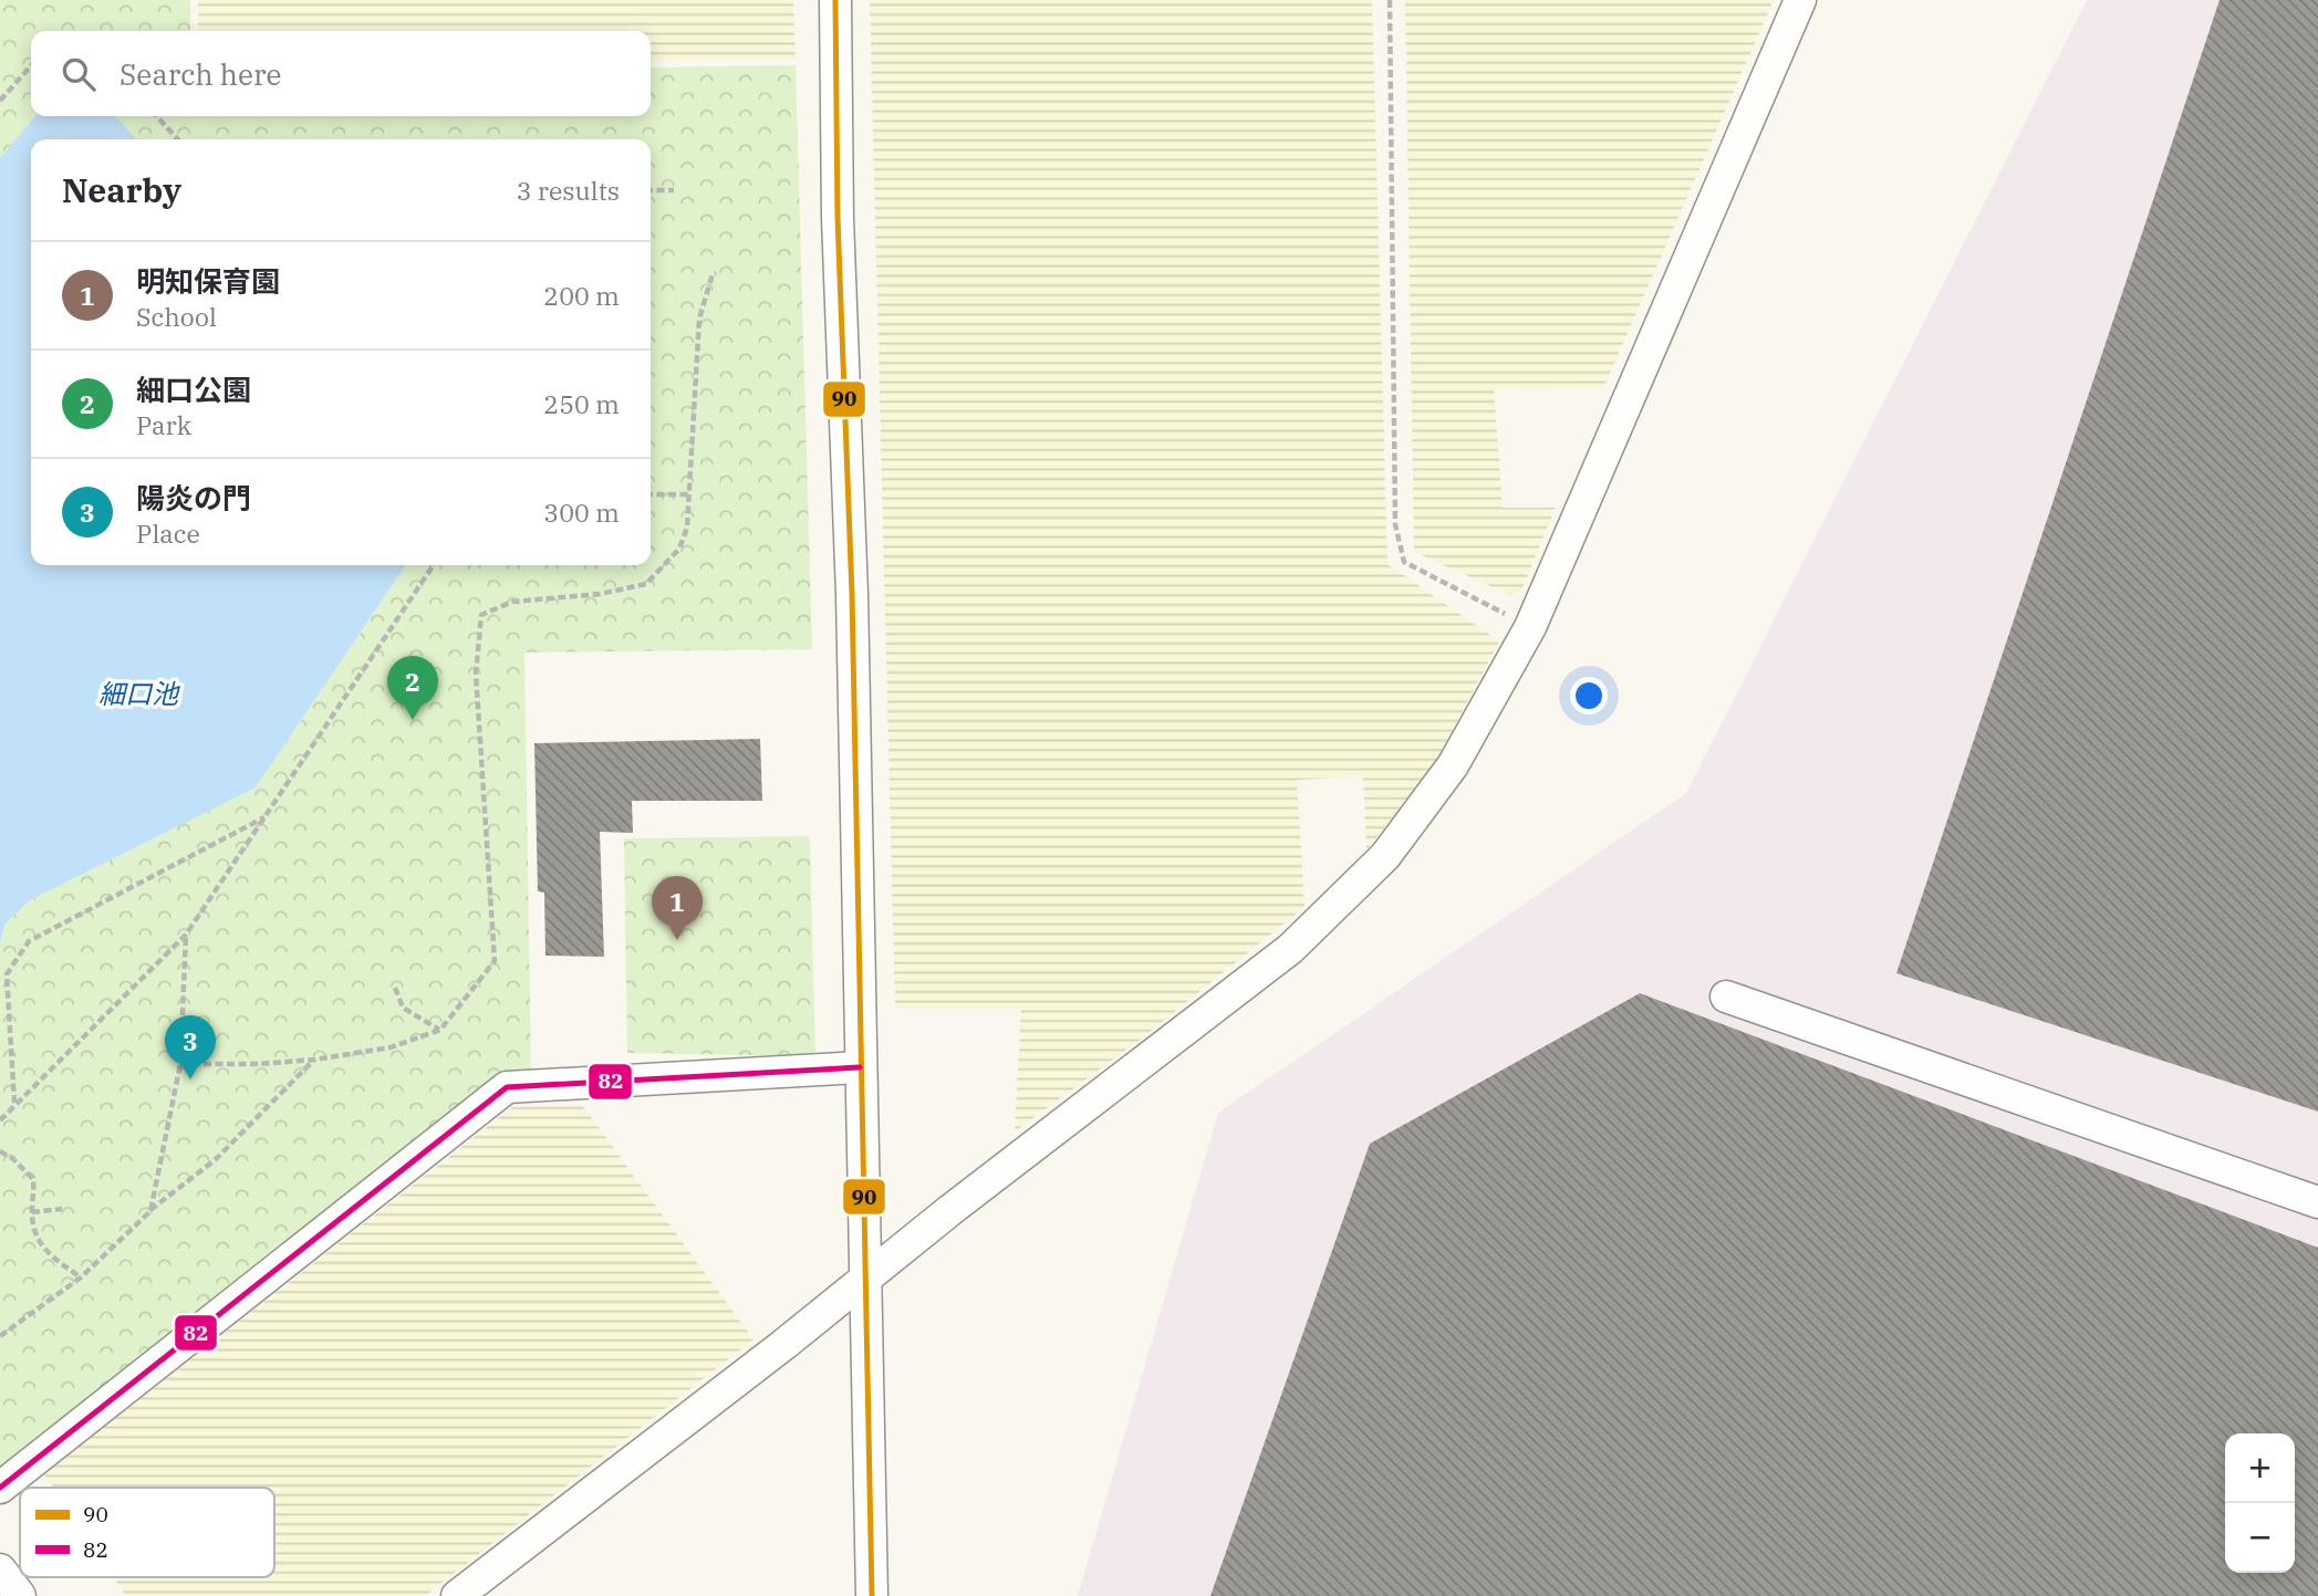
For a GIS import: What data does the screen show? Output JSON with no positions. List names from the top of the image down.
{
  "water": ["細口池"],
  "lines": ["transit line 90", "transit line 82"],
  "legend": ["90", "82"],
  "page": {
    "search": "Search here",
    "heading": ["Nearby", "3 results"],
    "list": [
      {
        "mark": "1",
        "name": "明知保育園",
        "note": "School",
        "value": "200 m"
      },
      {
        "mark": "2",
        "name": "細口公園",
        "note": "Park",
        "value": "250 m"
      },
      {
        "mark": "3",
        "name": "陽炎の門",
        "note": "Place",
        "value": "300 m"
      }
    ],
    "pins": ["2", "1", "3"],
    "map_buttons": ["+", "−"]
  }
}
